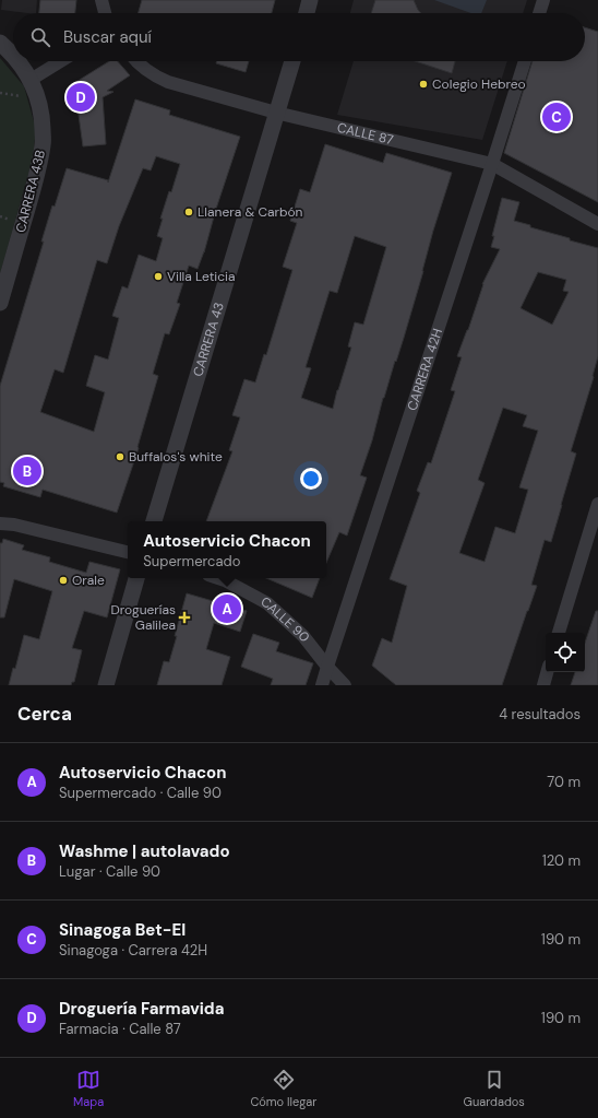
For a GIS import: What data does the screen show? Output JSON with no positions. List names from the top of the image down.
{
  "streets": {
    "street": [
      "CALLE 87",
      "CARRERA 43B",
      "CARRERA 43",
      "CARRERA 42H",
      "CALLE 90"
    ]
  },
  "crossings": [
    ["CALLE 87", "CARRERA 43"],
    ["CALLE 87", "CARRERA 42H"],
    ["CARRERA 42H", "CALLE 90"]
  ],
  "places": {
    "other": [
      "Colegio Hebreo",
      "Llanera & Carbón",
      "Villa Leticia",
      "Buffalos's white",
      "Orale"
    ],
    "health": ["Droguerías Galilea"]
  },
  "page": {
    "search": "Buscar aquí",
    "pins": [
      "D",
      "C",
      "B",
      "A"
    ],
    "popup": ["Autoservicio Chacon", "Supermercado"],
    "heading": ["Cerca", "4 resultados"],
    "list": [
      {
        "mark": "A",
        "name": "Autoservicio Chacon",
        "note": "Supermercado · Calle 90",
        "value": "70 m"
      },
      {
        "mark": "B",
        "name": "Washme | autolavado",
        "note": "Lugar · Calle 90",
        "value": "120 m"
      },
      {
        "mark": "C",
        "name": "Sinagoga Bet-El",
        "note": "Sinagoga · Carrera 42H",
        "value": "190 m"
      },
      {
        "mark": "D",
        "name": "Droguería Farmavida",
        "note": "Farmacia · Calle 87",
        "value": "190 m"
      }
    ],
    "nav": ["Mapa", "Cómo llegar", "Guardados"]
  }
}
